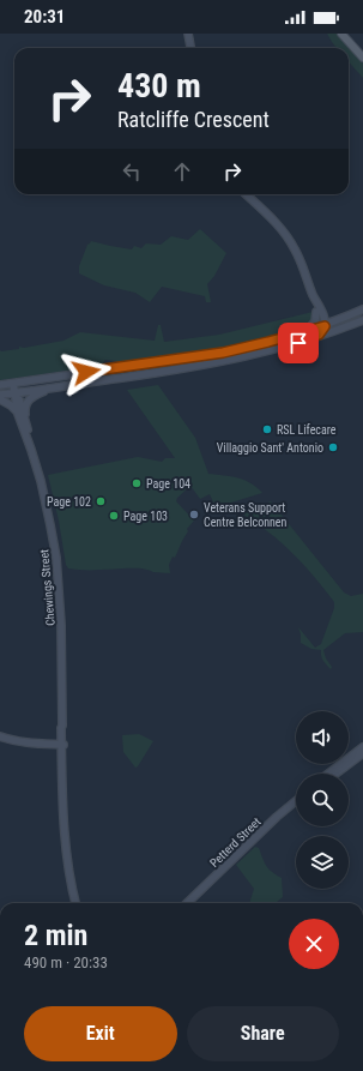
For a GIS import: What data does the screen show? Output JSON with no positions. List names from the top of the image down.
{
  "streets": {
    "street": ["Chewings Street", "Petterd Street"]
  },
  "places": [
    "RSL Lifecare",
    "Villaggio Sant' Antonio",
    "Page 104",
    "Page 102",
    "Veterans Support Centre Belconnen",
    "Page 103"
  ],
  "page": {
    "status": "20:31",
    "turn": ["430 m", "Ratcliffe Crescent"],
    "heading": ["2 min", "490 m · 20:33"],
    "buttons": ["Exit", "Share"]
  }
}
